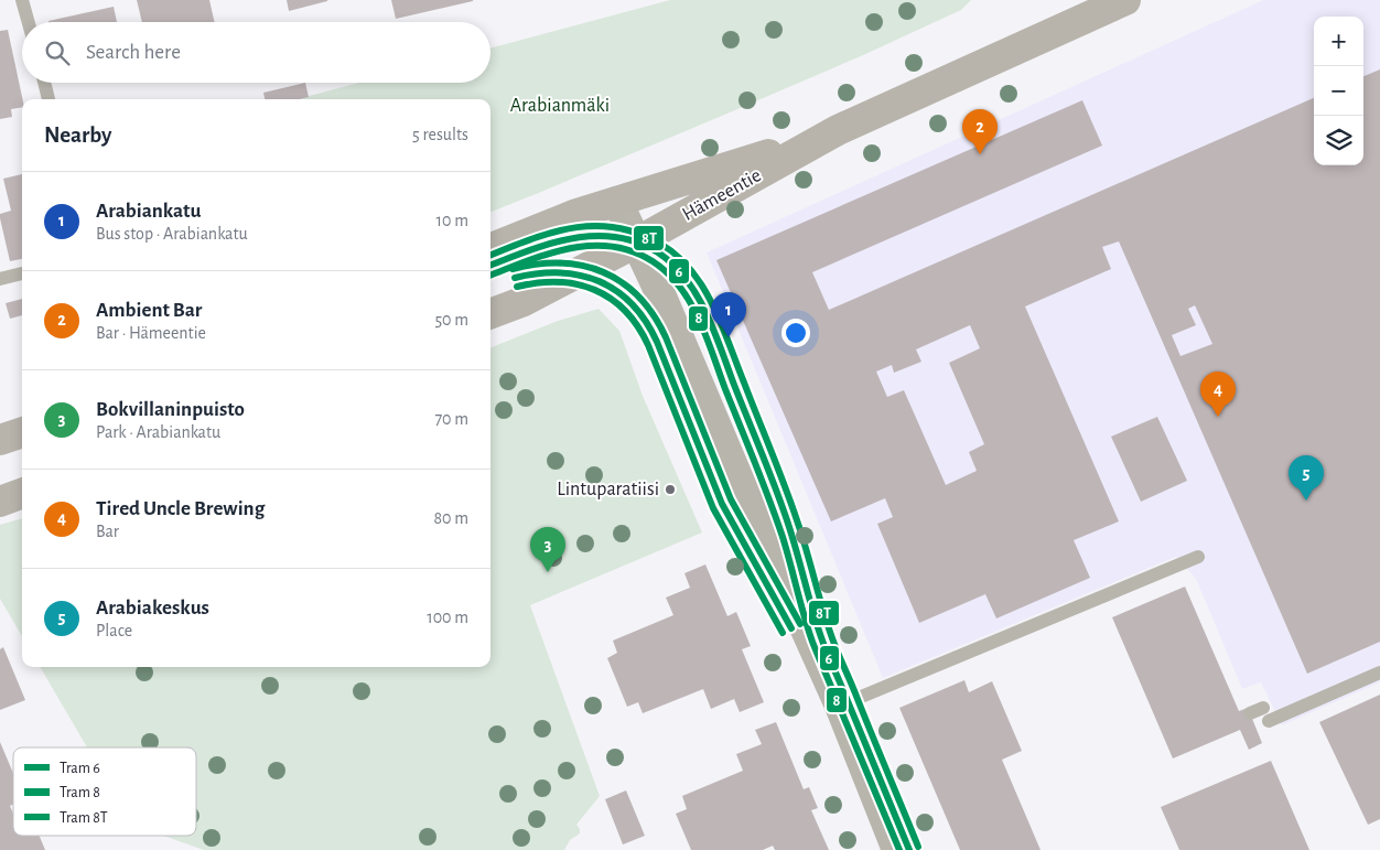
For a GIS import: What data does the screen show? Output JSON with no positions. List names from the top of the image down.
{
  "streets": {
    "main road": ["Hämeentie"]
  },
  "parks": ["Arabianmäki"],
  "places": ["Lintuparatiisi"],
  "lines": ["tram line 8T", "tram line 6", "tram line 8"],
  "legend": ["Tram 6", "Tram 8", "Tram 8T"],
  "page": {
    "map_buttons": ["+", "−"],
    "search": "Search here",
    "heading": ["Nearby", "5 results"],
    "pins": [
      "2",
      "1",
      "4",
      "5",
      "3"
    ],
    "list": [
      {
        "mark": "1",
        "name": "Arabiankatu",
        "note": "Bus stop · Arabiankatu",
        "value": "10 m"
      },
      {
        "mark": "2",
        "name": "Ambient Bar",
        "note": "Bar · Hämeentie",
        "value": "50 m"
      },
      {
        "mark": "3",
        "name": "Bokvillaninpuisto",
        "note": "Park · Arabiankatu",
        "value": "70 m"
      },
      {
        "mark": "4",
        "name": "Tired Uncle Brewing",
        "note": "Bar",
        "value": "80 m"
      },
      {
        "mark": "5",
        "name": "Arabiakeskus",
        "note": "Place",
        "value": "100 m"
      }
    ]
  }
}
